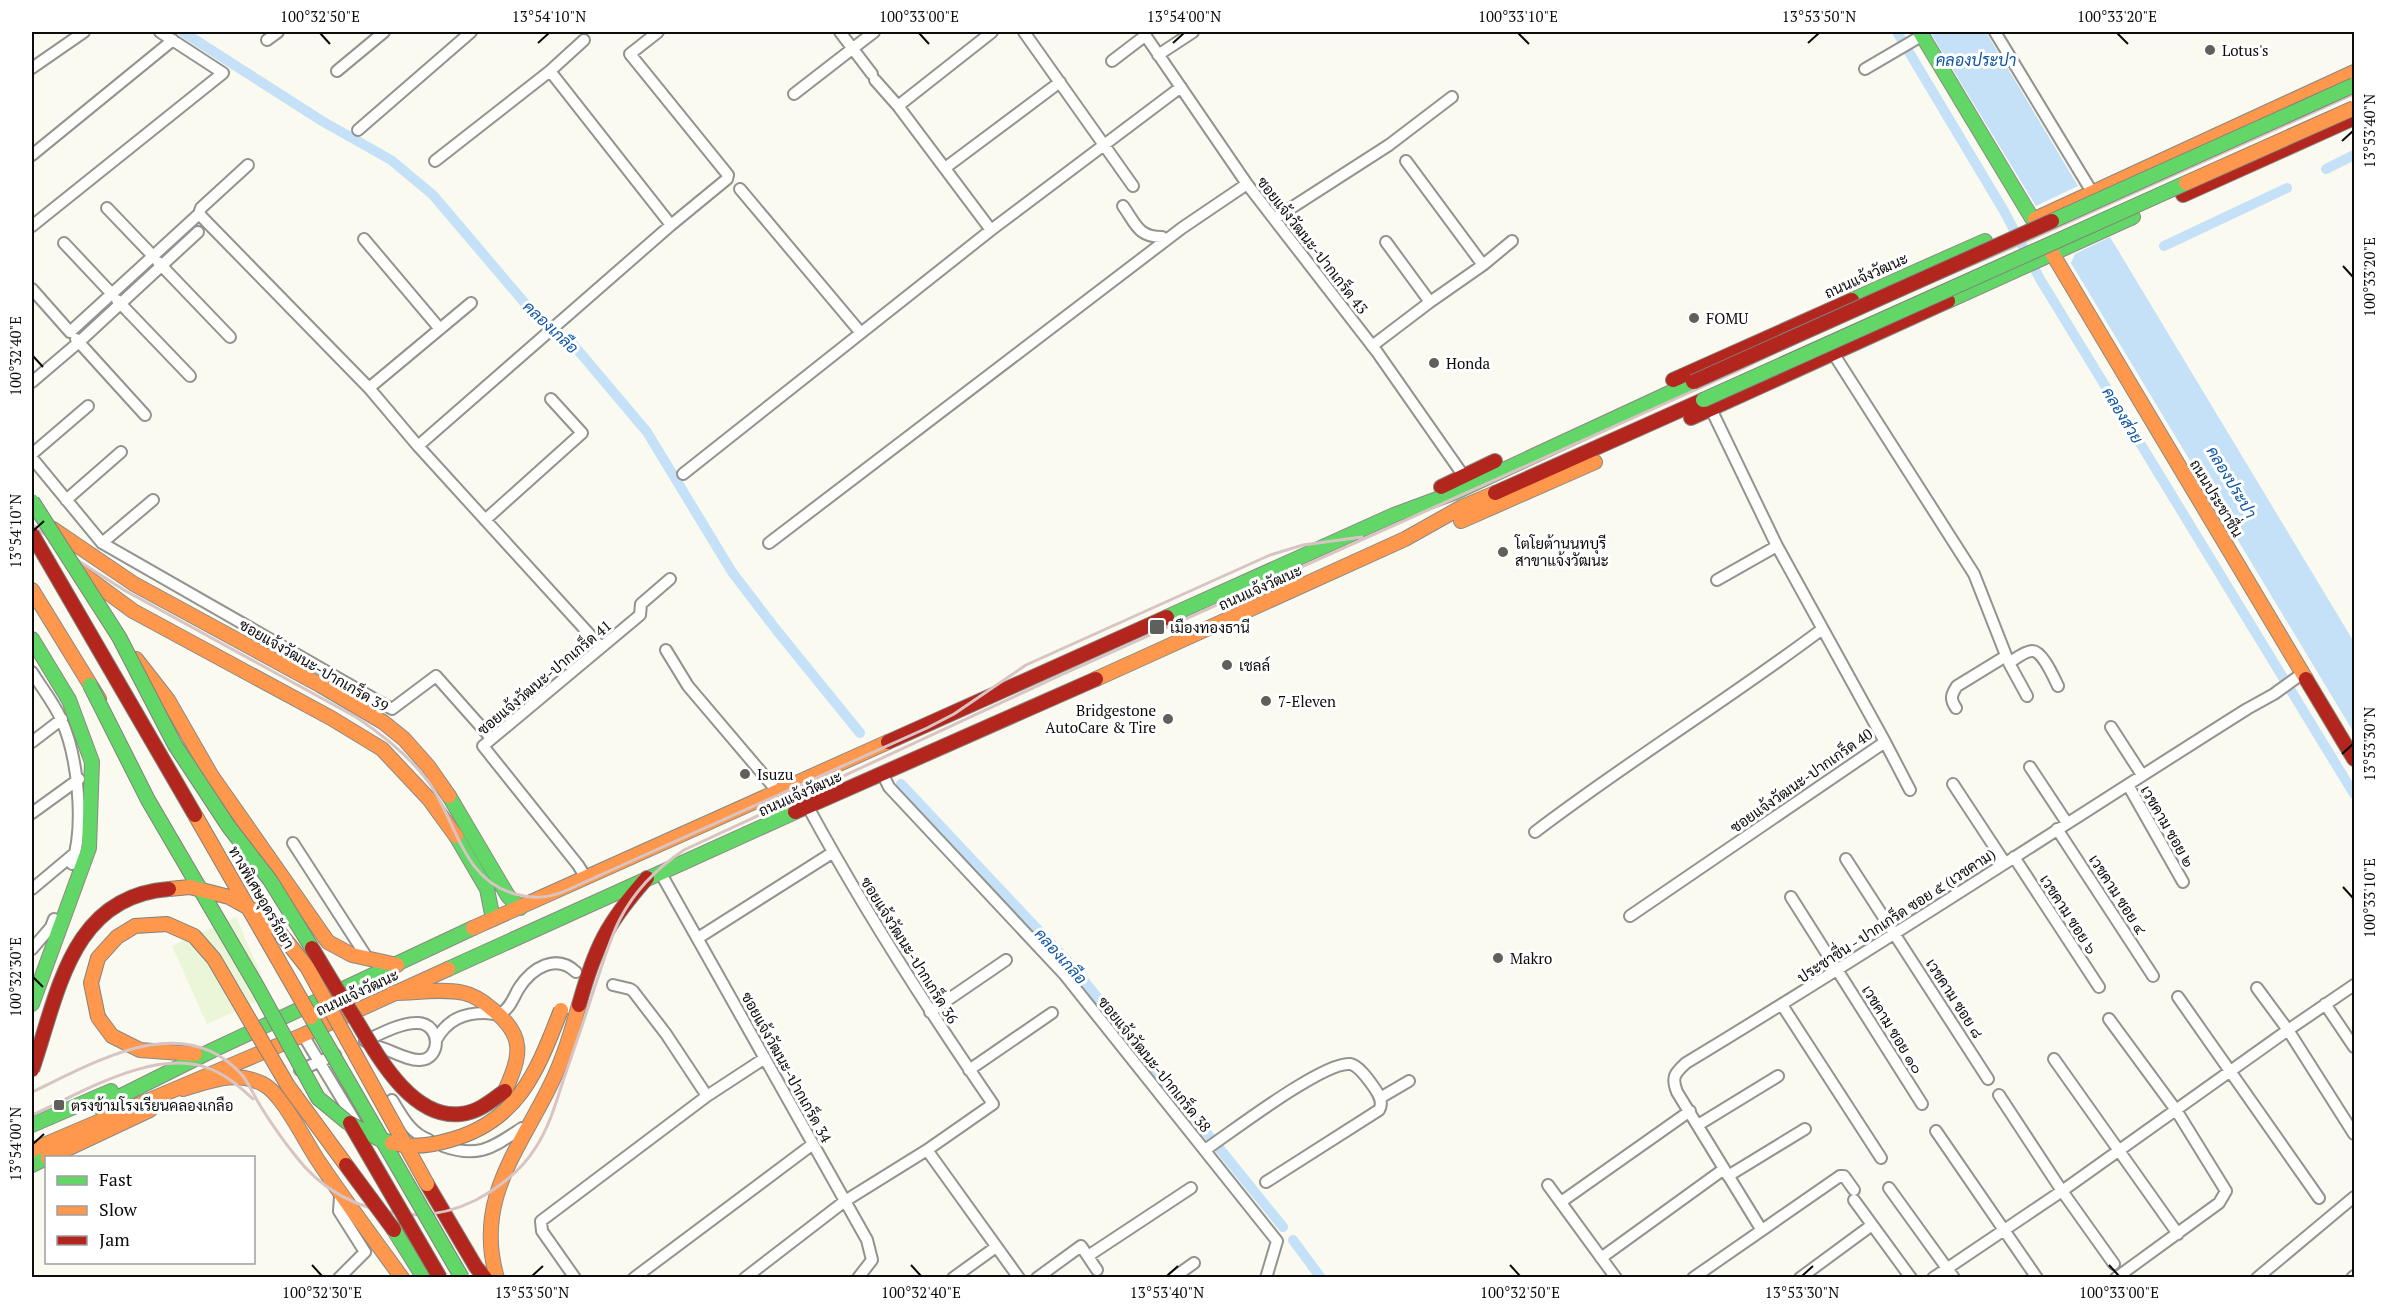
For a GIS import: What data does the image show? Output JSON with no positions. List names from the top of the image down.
{
  "streets": {
    "main road": [
      "ถนนแจ้งวัฒนะ",
      "ถนนประชาชื่น",
      "ซอยแจ้งวัฒนะ-ปากเกร็ด 39",
      "ทางพิเศษอุดรรัถยา"
    ],
    "street": [
      "ซอยแจ้งวัฒนะ-ปากเกร็ด 43",
      "ซอยแจ้งวัฒนะ-ปากเกร็ด 41",
      "ซอยแจ้งวัฒนะ-ปากเกร็ด 40",
      "เวชคาม ซอย ๒",
      "เวชคาม ซอย ๔",
      "เวชคาม ซอย ๖",
      "ประชาชื่น - ปากเกร็ด ซอย ๕ (เวชคาม)",
      "ซอยแจ้งวัฒนะ-ปากเกร็ด 36",
      "เวชคาม ซอย ๘",
      "เวชคาม ซอย ๑๐",
      "ซอยแจ้งวัฒนะ-ปากเกร็ด 38",
      "ซอยแจ้งวัฒนะ-ปากเกร็ด 34"
    ]
  },
  "crossings": [
    ["ซอยแจ้งวัฒนะ-ปากเกร็ด 43", "ถนนแจ้งวัฒนะ"],
    ["ถนนแจ้งวัฒนะ", "ถนนประชาชื่น"],
    ["ถนนแจ้งวัฒนะ", "ซอยแจ้งวัฒนะ-ปากเกร็ด 39"],
    ["ถนนแจ้งวัฒนะ", "ซอยแจ้งวัฒนะ-ปากเกร็ด 41"],
    ["ถนนแจ้งวัฒนะ", "ซอยแจ้งวัฒนะ-ปากเกร็ด 40"],
    ["ถนนแจ้งวัฒนะ", "ซอยแจ้งวัฒนะ-ปากเกร็ด 36"],
    ["ถนนแจ้งวัฒนะ", "ซอยแจ้งวัฒนะ-ปากเกร็ด 38"],
    ["ถนนแจ้งวัฒนะ", "ซอยแจ้งวัฒนะ-ปากเกร็ด 34"],
    ["ถนนประชาชื่น", "ประชาชื่น - ปากเกร็ด ซอย ๕ (เวชคาม)"],
    ["เวชคาม ซอย ๒", "ประชาชื่น - ปากเกร็ด ซอย ๕ (เวชคาม)"],
    ["เวชคาม ซอย ๔", "ประชาชื่น - ปากเกร็ด ซอย ๕ (เวชคาม)"],
    ["เวชคาม ซอย ๖", "ประชาชื่น - ปากเกร็ด ซอย ๕ (เวชคาม)"],
    ["ประชาชื่น - ปากเกร็ด ซอย ๕ (เวชคาม)", "เวชคาม ซอย ๘"],
    ["ประชาชื่น - ปากเกร็ด ซอย ๕ (เวชคาม)", "เวชคาม ซอย ๑๐"]
  ],
  "water": ["คลองประปา", "คลองเกลือ", "คลองส่วย"],
  "places": {
    "other": [
      "Lotus's",
      "FOMU",
      "Honda",
      "โตโยต้านนทบุรี สาขาแจ้งวัฒนะ",
      "เชลล์",
      "7-Eleven",
      "Bridgestone AutoCare & Tire",
      "Isuzu",
      "Makro"
    ],
    "transit": ["เมืองทองธานี", "ตรงข้ามโรงเรียนคลองเกลือ"]
  },
  "legend": ["Fast", "Slow", "Jam"],
  "coordinates": [
    "100°32'50\"E",
    "13°54'10\"N",
    "100°33'00\"E",
    "13°54'00\"N",
    "100°33'10\"E",
    "13°53'50\"N",
    "100°33'20\"E",
    "13°53'40\"N",
    "100°32'40\"E",
    "13°53'30\"N",
    "100°32'30\"E"
  ]
}
